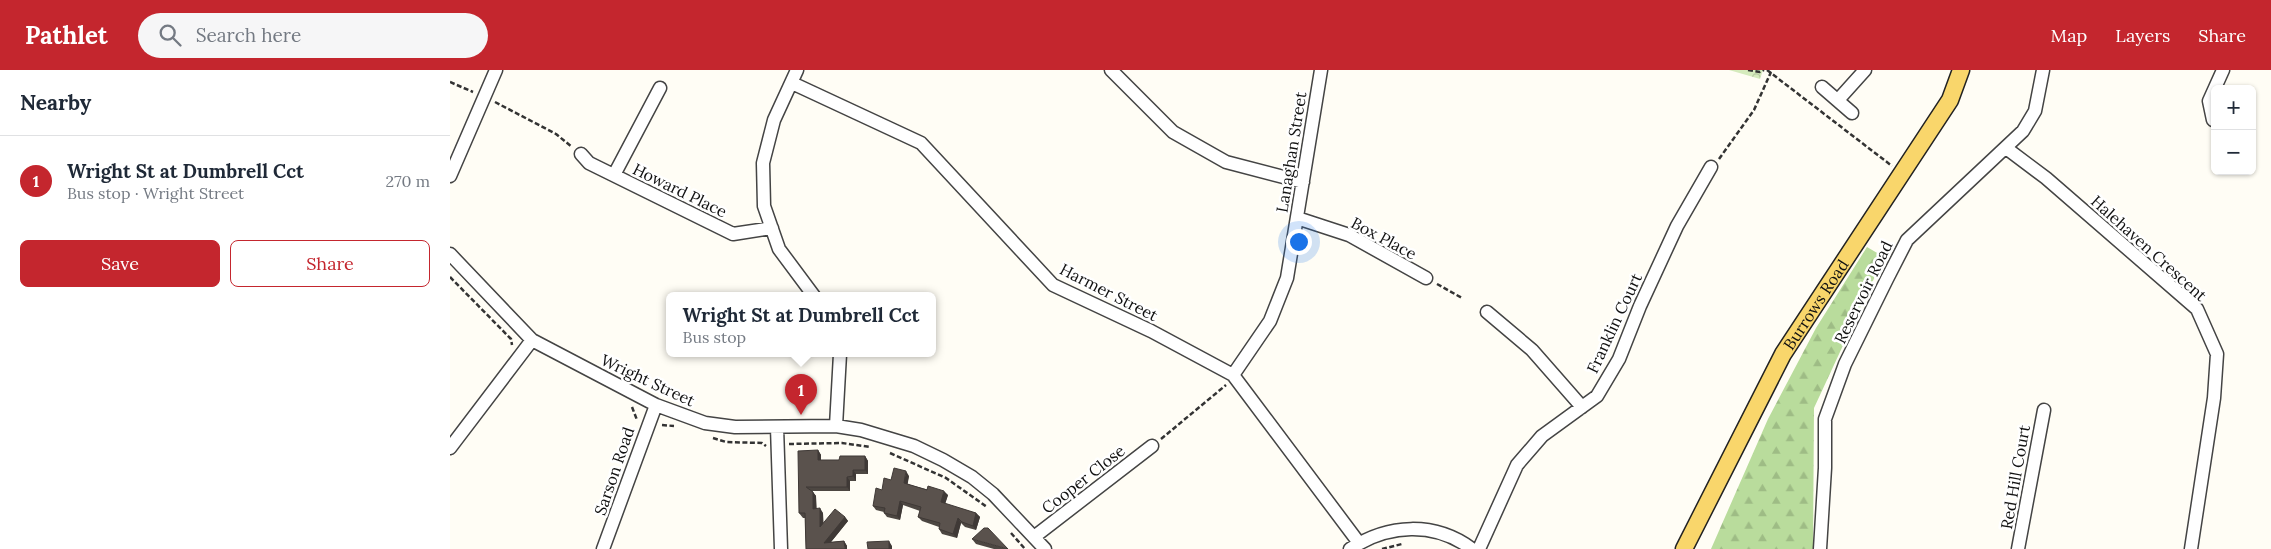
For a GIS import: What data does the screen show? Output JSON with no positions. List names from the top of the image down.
{
  "streets": {
    "main road": ["Burrows Road"],
    "street": [
      "Lanaghan Street",
      "Howard Place",
      "Box Place",
      "Halehaven Crescent",
      "Harmer Street",
      "Reservoir Road",
      "Franklin Court",
      "Wright Street",
      "Sarson Road",
      "Red Hill Court",
      "Cooper Close"
    ]
  },
  "crossings": [
    ["Lanaghan Street", "Box Place"],
    ["Lanaghan Street", "Harmer Street"],
    ["Halehaven Crescent", "Reservoir Road"],
    ["Wright Street", "Sarson Road"],
    ["Wright Street", "Cooper Close"]
  ],
  "page": {
    "header": "Pathlet",
    "search": "Search here",
    "nav": ["Map", "Layers", "Share"],
    "heading": "Nearby",
    "map_buttons": ["+", "−"],
    "list": [
      {
        "mark": "1",
        "name": "Wright St at Dumbrell Cct",
        "note": "Bus stop · Wright Street",
        "value": "270 m"
      }
    ],
    "buttons": ["Save", "Share"],
    "popup": ["Wright St at Dumbrell Cct", "Bus stop"],
    "pins": "1"
  }
}
